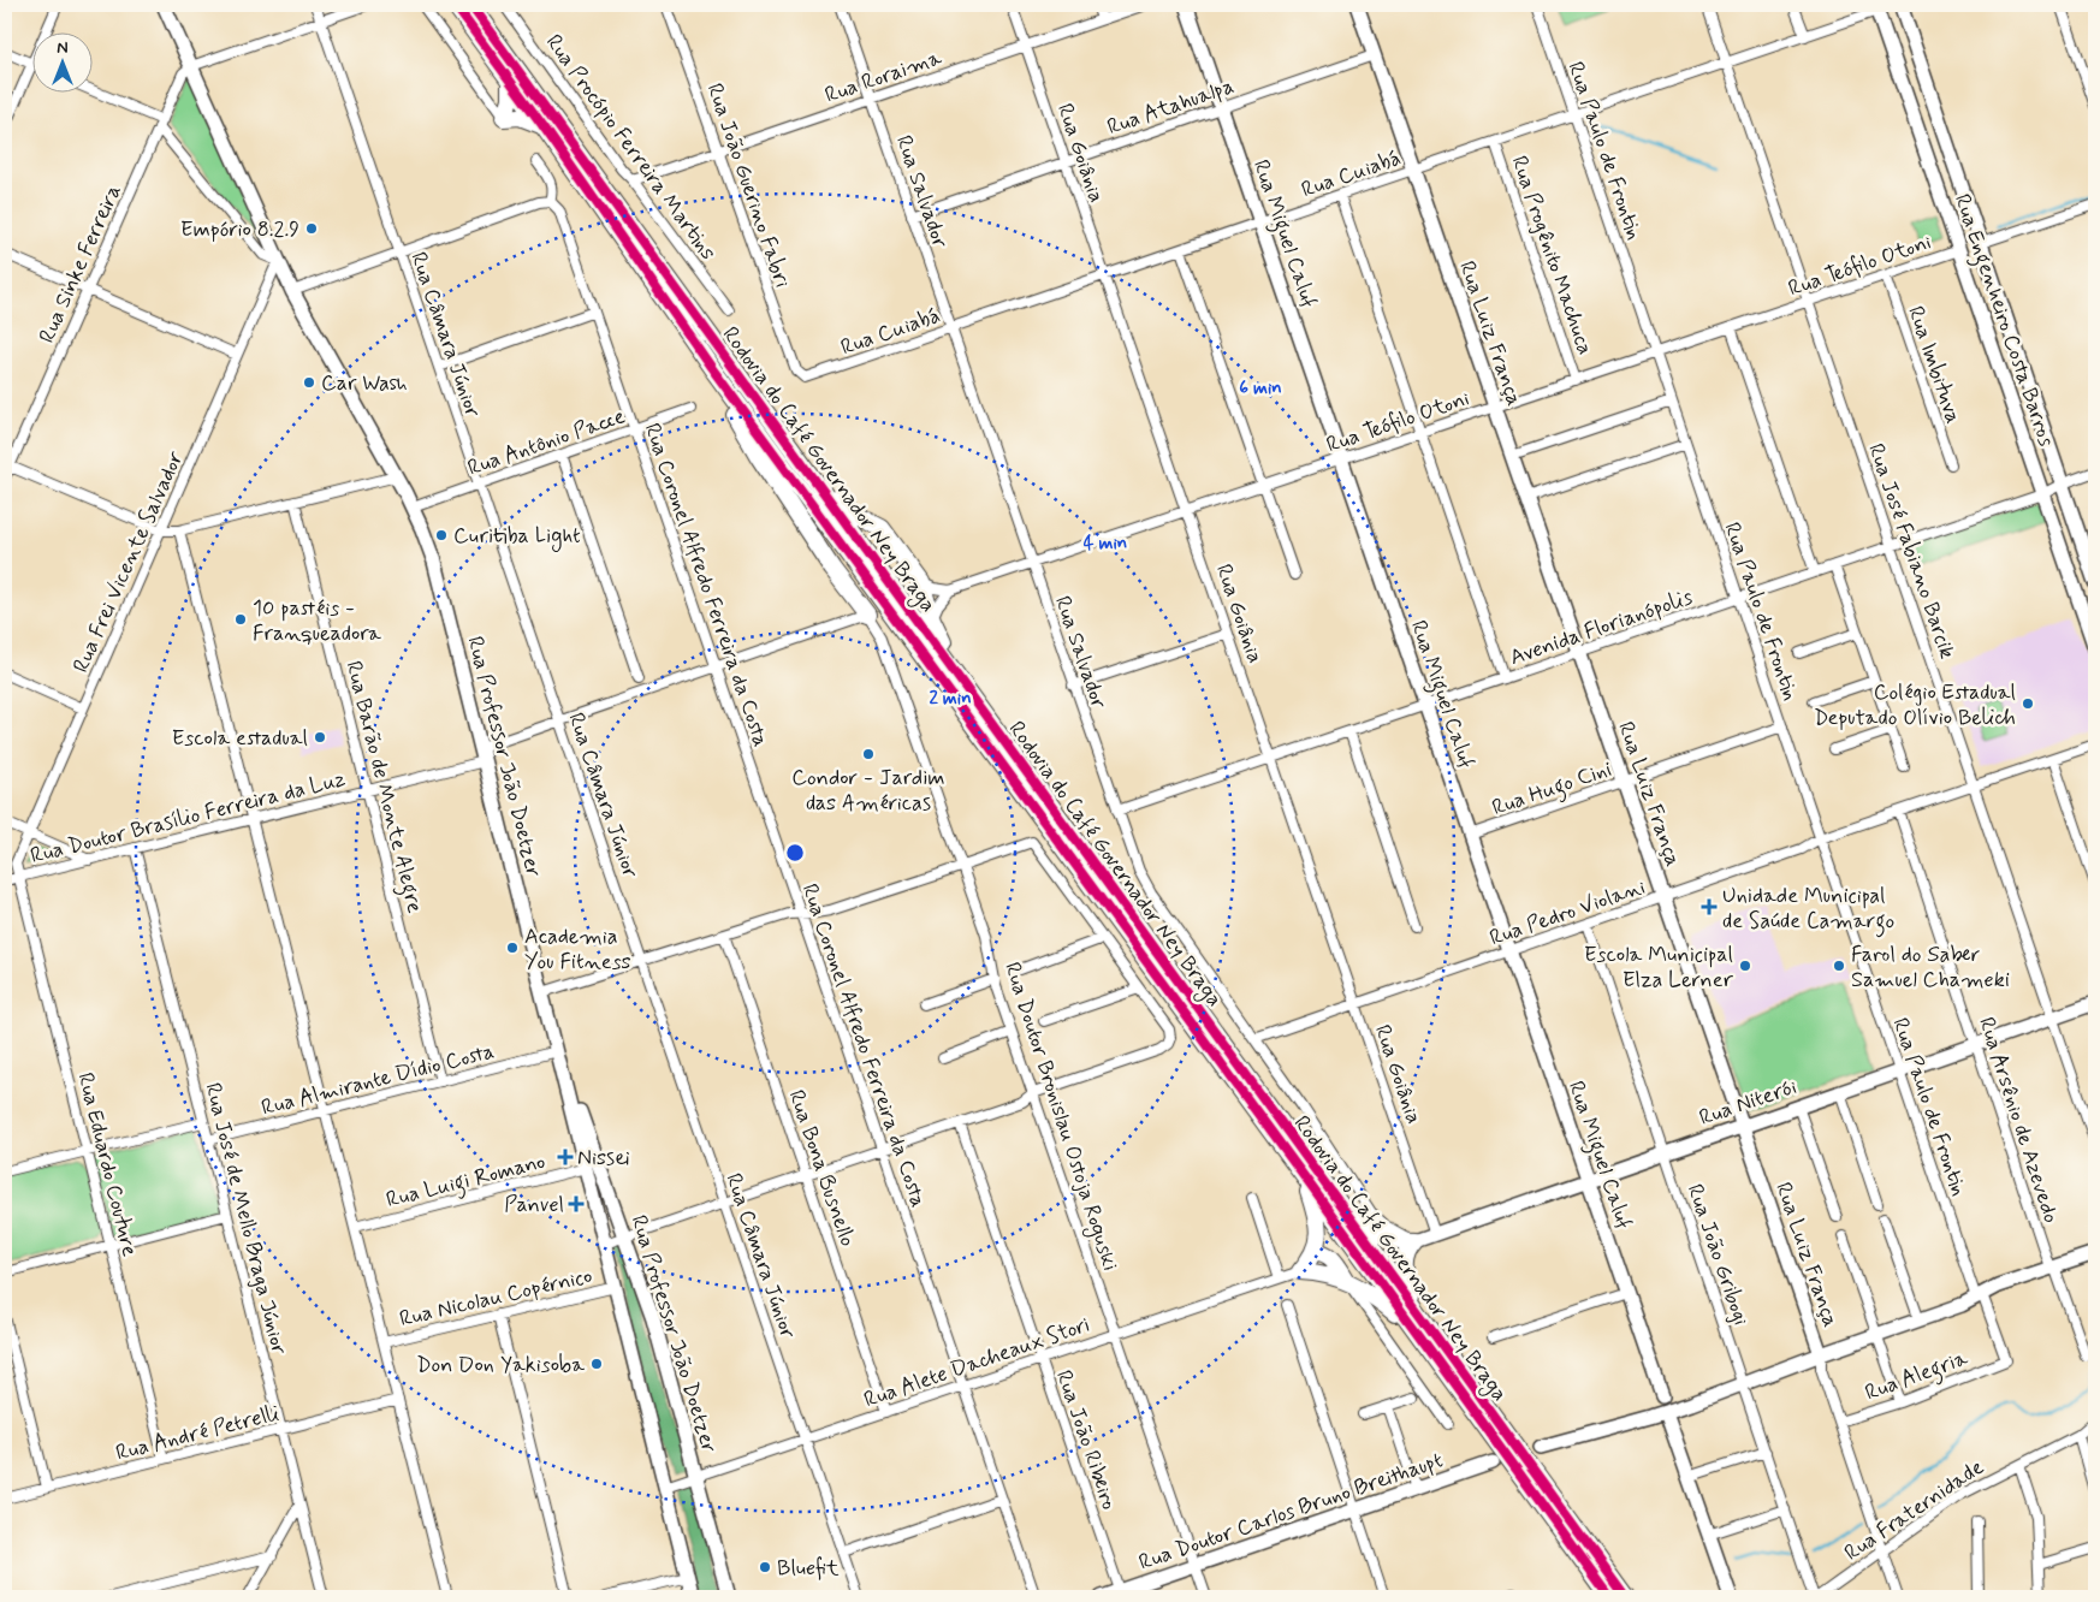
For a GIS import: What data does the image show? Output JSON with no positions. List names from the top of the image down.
{
  "streets": {
    "highway": ["Rodovia do Café Governador Ney Braga"],
    "main road": [
      "Rua Miguel Caluf",
      "Rua Engenheiro Costa Barros",
      "Rua Luiz França",
      "Rua Professor João Doetzer",
      "Rua Niterói",
      "Rua Doutor Carlos Bruno Breithaupt"
    ],
    "street": [
      "Rua Roraima",
      "Rua Atahualpa",
      "Rua Procópio Ferreira Martins",
      "Rua Paulo de Frontin",
      "Rua Goiânia",
      "Rua Cuiabá",
      "Rua João Guerino Fabri",
      "Rua Salvador",
      "Rua Progênito Machuca",
      "Rua Sinke Ferreira",
      "Rua Teófilo Otoni",
      "Rua Câmara Júnior",
      "Rua Imbituva",
      "Rua Antônio Pacce",
      "Rua José Fabiano Barcik",
      "Rua Frei Vicente Salvador",
      "Rua Coronel Alfredo Ferreira da Costa",
      "Avenida Florianópolis",
      "Rua Barão de Monte Alegre",
      "Rua Hugo Cini",
      "Rua Doutor Brasílio Ferreira da Luz",
      "Rua Pedro Violani",
      "Rua Almirante Dídio Costa",
      "Rua Doutor Bronislau Ostoja Roguski",
      "Rua Arsênio de Azevedo",
      "Rua Eduardo Couture",
      "Rua Bona Busnello",
      "Rua Luigi Romano",
      "Rua José de Mello Braga Júnior",
      "Rua João Gribogi",
      "Rua Nicolau Copérnico",
      "Rua Alete Dacheaux Stori",
      "Rua Alegria",
      "Rua André Petrelli",
      "Rua João Ribeiro",
      "Rua Fraternidade"
    ]
  },
  "crossings": [
    ["Rua Roraima", "Rua Procópio Ferreira Martins"],
    ["Rua Roraima", "Rua Goiânia"],
    ["Rua Roraima", "Rua João Guerino Fabri"],
    ["Rua Roraima", "Rua Salvador"],
    ["Rua Atahualpa", "Rua Goiânia"],
    ["Rua Atahualpa", "Rua Salvador"],
    ["Rua Atahualpa", "Rua Miguel Caluf"],
    ["Rua Atahualpa", "Rua Luiz França"],
    ["Rua Paulo de Frontin", "Rua Cuiabá"],
    ["Rua Paulo de Frontin", "Rua Teófilo Otoni"],
    ["Rua Paulo de Frontin", "Avenida Florianópolis"],
    ["Rua Paulo de Frontin", "Rua Hugo Cini"],
    ["Rua Paulo de Frontin", "Rua Pedro Violani"],
    ["Rua Paulo de Frontin", "Rua Niterói"],
    ["Rua Paulo de Frontin", "Rua Alegria"],
    ["Rua Goiânia", "Rua Cuiabá"],
    ["Rua Goiânia", "Rua Teófilo Otoni"],
    ["Rua Goiânia", "Avenida Florianópolis"],
    ["Rua Goiânia", "Rua Pedro Violani"],
    ["Rua Goiânia", "Rua Niterói"],
    ["Rua Cuiabá", "Rua João Guerino Fabri"],
    ["Rua Cuiabá", "Rua Salvador"],
    ["Rua Cuiabá", "Rua Miguel Caluf"],
    ["Rua Cuiabá", "Rua Progênito Machuca"],
    ["Rua Cuiabá", "Rua Engenheiro Costa Barros"],
    ["Rua Cuiabá", "Rua Luiz França"],
    ["Rua Cuiabá", "Rua José Fabiano Barcik"],
    ["Rua Salvador", "Rua Teófilo Otoni"],
    ["Rua Salvador", "Avenida Florianópolis"],
    ["Rua Salvador", "Rua Pedro Violani"],
    ["Rua Salvador", "Rua Niterói"],
    ["Rua Miguel Caluf", "Rua Teófilo Otoni"],
    ["Rua Miguel Caluf", "Avenida Florianópolis"],
    ["Rua Miguel Caluf", "Rua Hugo Cini"],
    ["Rua Miguel Caluf", "Rua Pedro Violani"],
    ["Rua Miguel Caluf", "Rua Niterói"],
    ["Rua Progênito Machuca", "Rua Teófilo Otoni"],
    ["Rua Sinke Ferreira", "Rua Professor João Doetzer"],
    ["Rua Teófilo Otoni", "Rua Engenheiro Costa Barros"],
    ["Rua Teófilo Otoni", "Rua Luiz França"],
    ["Rua Teófilo Otoni", "Rua Imbituva"],
    ["Rua Teófilo Otoni", "Rua José Fabiano Barcik"],
    ["Rua Engenheiro Costa Barros", "Avenida Florianópolis"],
    ["Rua Luiz França", "Avenida Florianópolis"],
    ["Rua Luiz França", "Rua Hugo Cini"],
    ["Rua Luiz França", "Rua Pedro Violani"],
    ["Rua Luiz França", "Rua Niterói"],
    ["Rua Luiz França", "Rua Alegria"],
    ["Rua Luiz França", "Rua Fraternidade"],
    ["Rua Câmara Júnior", "Rua Antônio Pacce"],
    ["Rua Câmara Júnior", "Rua Doutor Brasílio Ferreira da Luz"],
    ["Rua Câmara Júnior", "Rua Alete Dacheaux Stori"],
    ["Rua Antônio Pacce", "Rua Coronel Alfredo Ferreira da Costa"],
    ["Rua Antônio Pacce", "Rua Professor João Doetzer"],
    ["Rua José Fabiano Barcik", "Avenida Florianópolis"],
    ["Rua José Fabiano Barcik", "Rua Pedro Violani"],
    ["Rua José Fabiano Barcik", "Rua Niterói"],
    ["Rua Frei Vicente Salvador", "Rua Professor João Doetzer"],
    ["Rua Frei Vicente Salvador", "Rua Doutor Brasílio Ferreira da Luz"],
    ["Rua Frei Vicente Salvador", "Rua Eduardo Couture"],
    ["Rua Coronel Alfredo Ferreira da Costa", "Rua Doutor Brasílio Ferreira da Luz"],
    ["Rua Coronel Alfredo Ferreira da Costa", "Rua Alete Dacheaux Stori"],
    ["Rua Professor João Doetzer", "Rua Doutor Brasílio Ferreira da Luz"],
    ["Rua Professor João Doetzer", "Rua Almirante Dídio Costa"],
    ["Rua Professor João Doetzer", "Rua Luigi Romano"],
    ["Rua Professor João Doetzer", "Rua Nicolau Copérnico"],
    ["Rua Professor João Doetzer", "Rua Alete Dacheaux Stori"],
    ["Rua Barão de Monte Alegre", "Rua Doutor Brasílio Ferreira da Luz"],
    ["Rua Barão de Monte Alegre", "Rua Almirante Dídio Costa"],
    ["Rua Doutor Brasílio Ferreira da Luz", "Rua Doutor Bronislau Ostoja Roguski"],
    ["Rua Doutor Brasílio Ferreira da Luz", "Rua Eduardo Couture"],
    ["Rua Doutor Brasílio Ferreira da Luz", "Rua José de Mello Braga Júnior"],
    ["Rua Pedro Violani", "Rua Arsênio de Azevedo"],
    ["Rua Pedro Violani", "Rua João Gribogi"],
    ["Rua Almirante Dídio Costa", "Rua José de Mello Braga Júnior"],
    ["Rua Niterói", "Rua Arsênio de Azevedo"],
    ["Rua Niterói", "Rua João Gribogi"],
    ["Rua Doutor Bronislau Ostoja Roguski", "Rua Alete Dacheaux Stori"],
    ["Rua Doutor Bronislau Ostoja Roguski", "Rua Doutor Carlos Bruno Breithaupt"],
    ["Rua Eduardo Couture", "Rua André Petrelli"],
    ["Rua Bona Busnello", "Rua Alete Dacheaux Stori"],
    ["Rua José de Mello Braga Júnior", "Rua André Petrelli"],
    ["Rua João Gribogi", "Rua Fraternidade"],
    ["Rua Alete Dacheaux Stori", "Rua João Ribeiro"],
    ["Rua João Ribeiro", "Rua Doutor Carlos Bruno Breithaupt"]
  ],
  "places": {
    "other": [
      "Empório 8.2.9",
      "Car Wash",
      "Curitiba Light",
      "10 pastéis - Franqueadora",
      "Colégio Estadual Deputado Olívio Belich",
      "Escola estadual",
      "Condor - Jardim das Américas",
      "Academia You Fitness",
      "Escola Municipal Elza Lerner",
      "Farol do Saber Samuel Chameki",
      "Don Don Yakisoba",
      "Bluefit"
    ],
    "health": ["Unidade Municipal de Saúde Camargo", "Nissei", "Panvel"]
  },
  "north": "top",
  "rings": ["6 min", "4 min", "2 min"]
}
